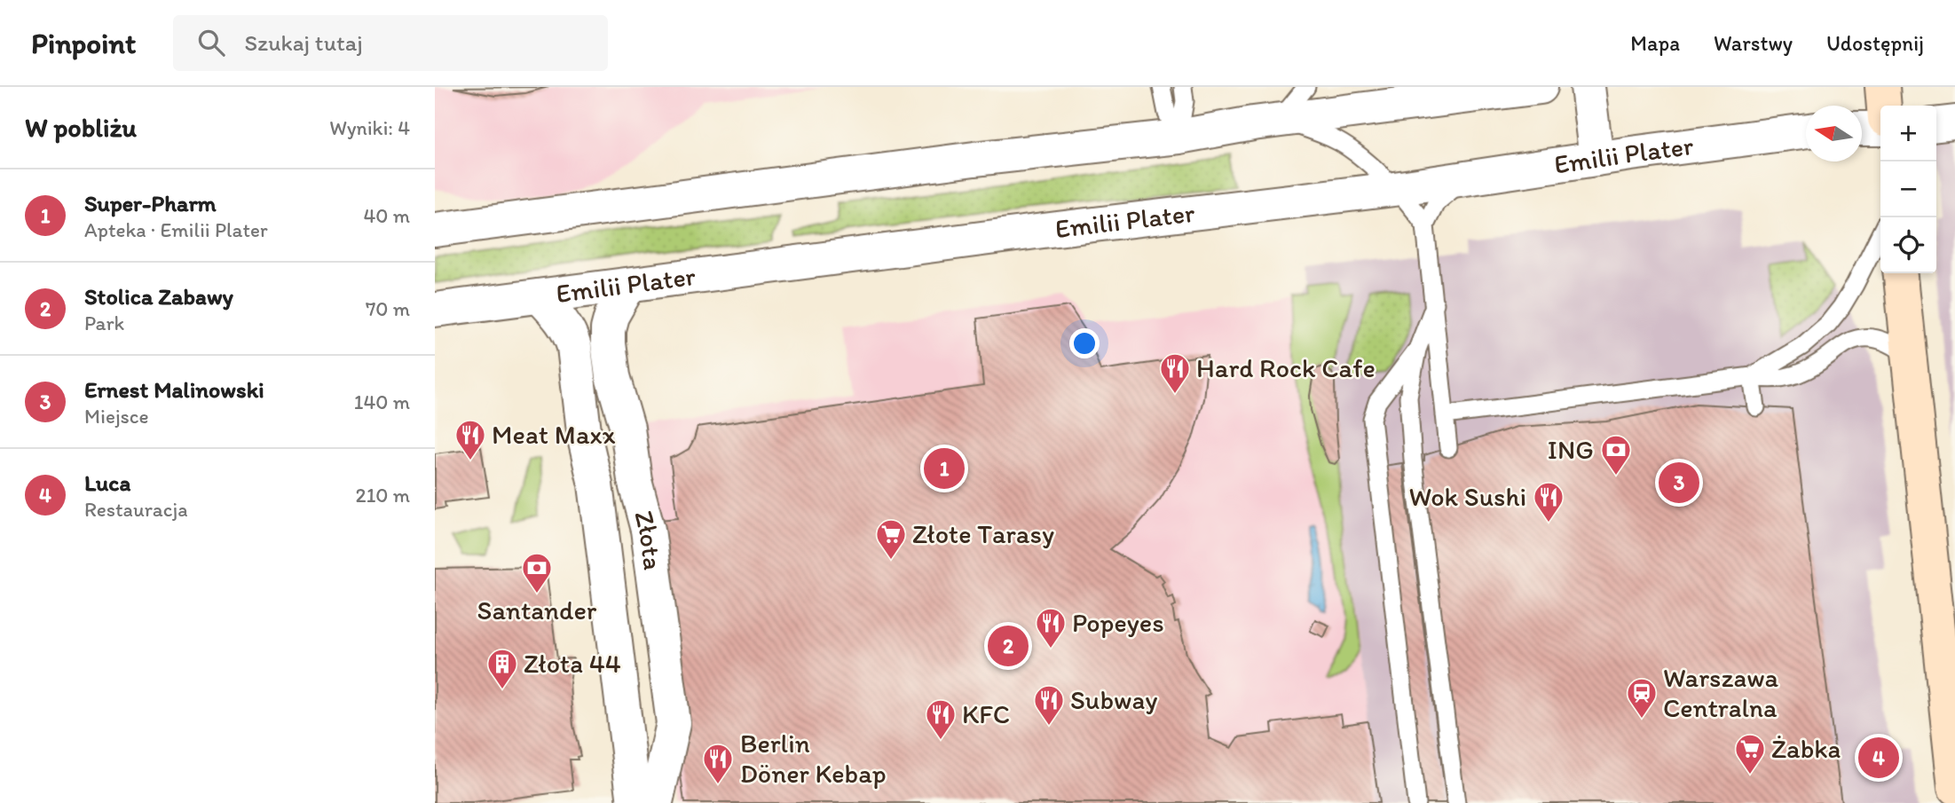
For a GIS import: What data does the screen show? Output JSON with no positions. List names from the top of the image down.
{
  "streets": {
    "street": ["Emilii Plater", "Złota"]
  },
  "crossings": [
    ["Emilii Plater", "Złota"]
  ],
  "places": {
    "restaurant": [
      "Hard Rock Cafe",
      "Meat Maxx",
      "Wok Sushi",
      "Popeyes",
      "Subway",
      "KFC",
      "Berlin Döner Kebap"
    ],
    "bank": ["ING", "Santander"],
    "supermarket": ["Złote Tarasy", "Żabka"],
    "building": ["Złota 44"],
    "station": ["Warszawa Centralna"]
  },
  "north": "left",
  "page": {
    "header": "Pinpoint",
    "search": "Szukaj tutaj",
    "nav": ["Mapa", "Warstwy", "Udostępnij"],
    "heading": ["W pobliżu", "Wyniki: 4"],
    "map_buttons": ["+", "−"],
    "list": [
      {
        "mark": "1",
        "name": "Super-Pharm",
        "note": "Apteka · Emilii Plater",
        "value": "40 m"
      },
      {
        "mark": "2",
        "name": "Stolica Zabawy",
        "note": "Park",
        "value": "70 m"
      },
      {
        "mark": "3",
        "name": "Ernest Malinowski",
        "note": "Miejsce",
        "value": "140 m"
      },
      {
        "mark": "4",
        "name": "Luca",
        "note": "Restauracja",
        "value": "210 m"
      }
    ],
    "pins": [
      "1",
      "3",
      "2",
      "4"
    ]
  }
}
